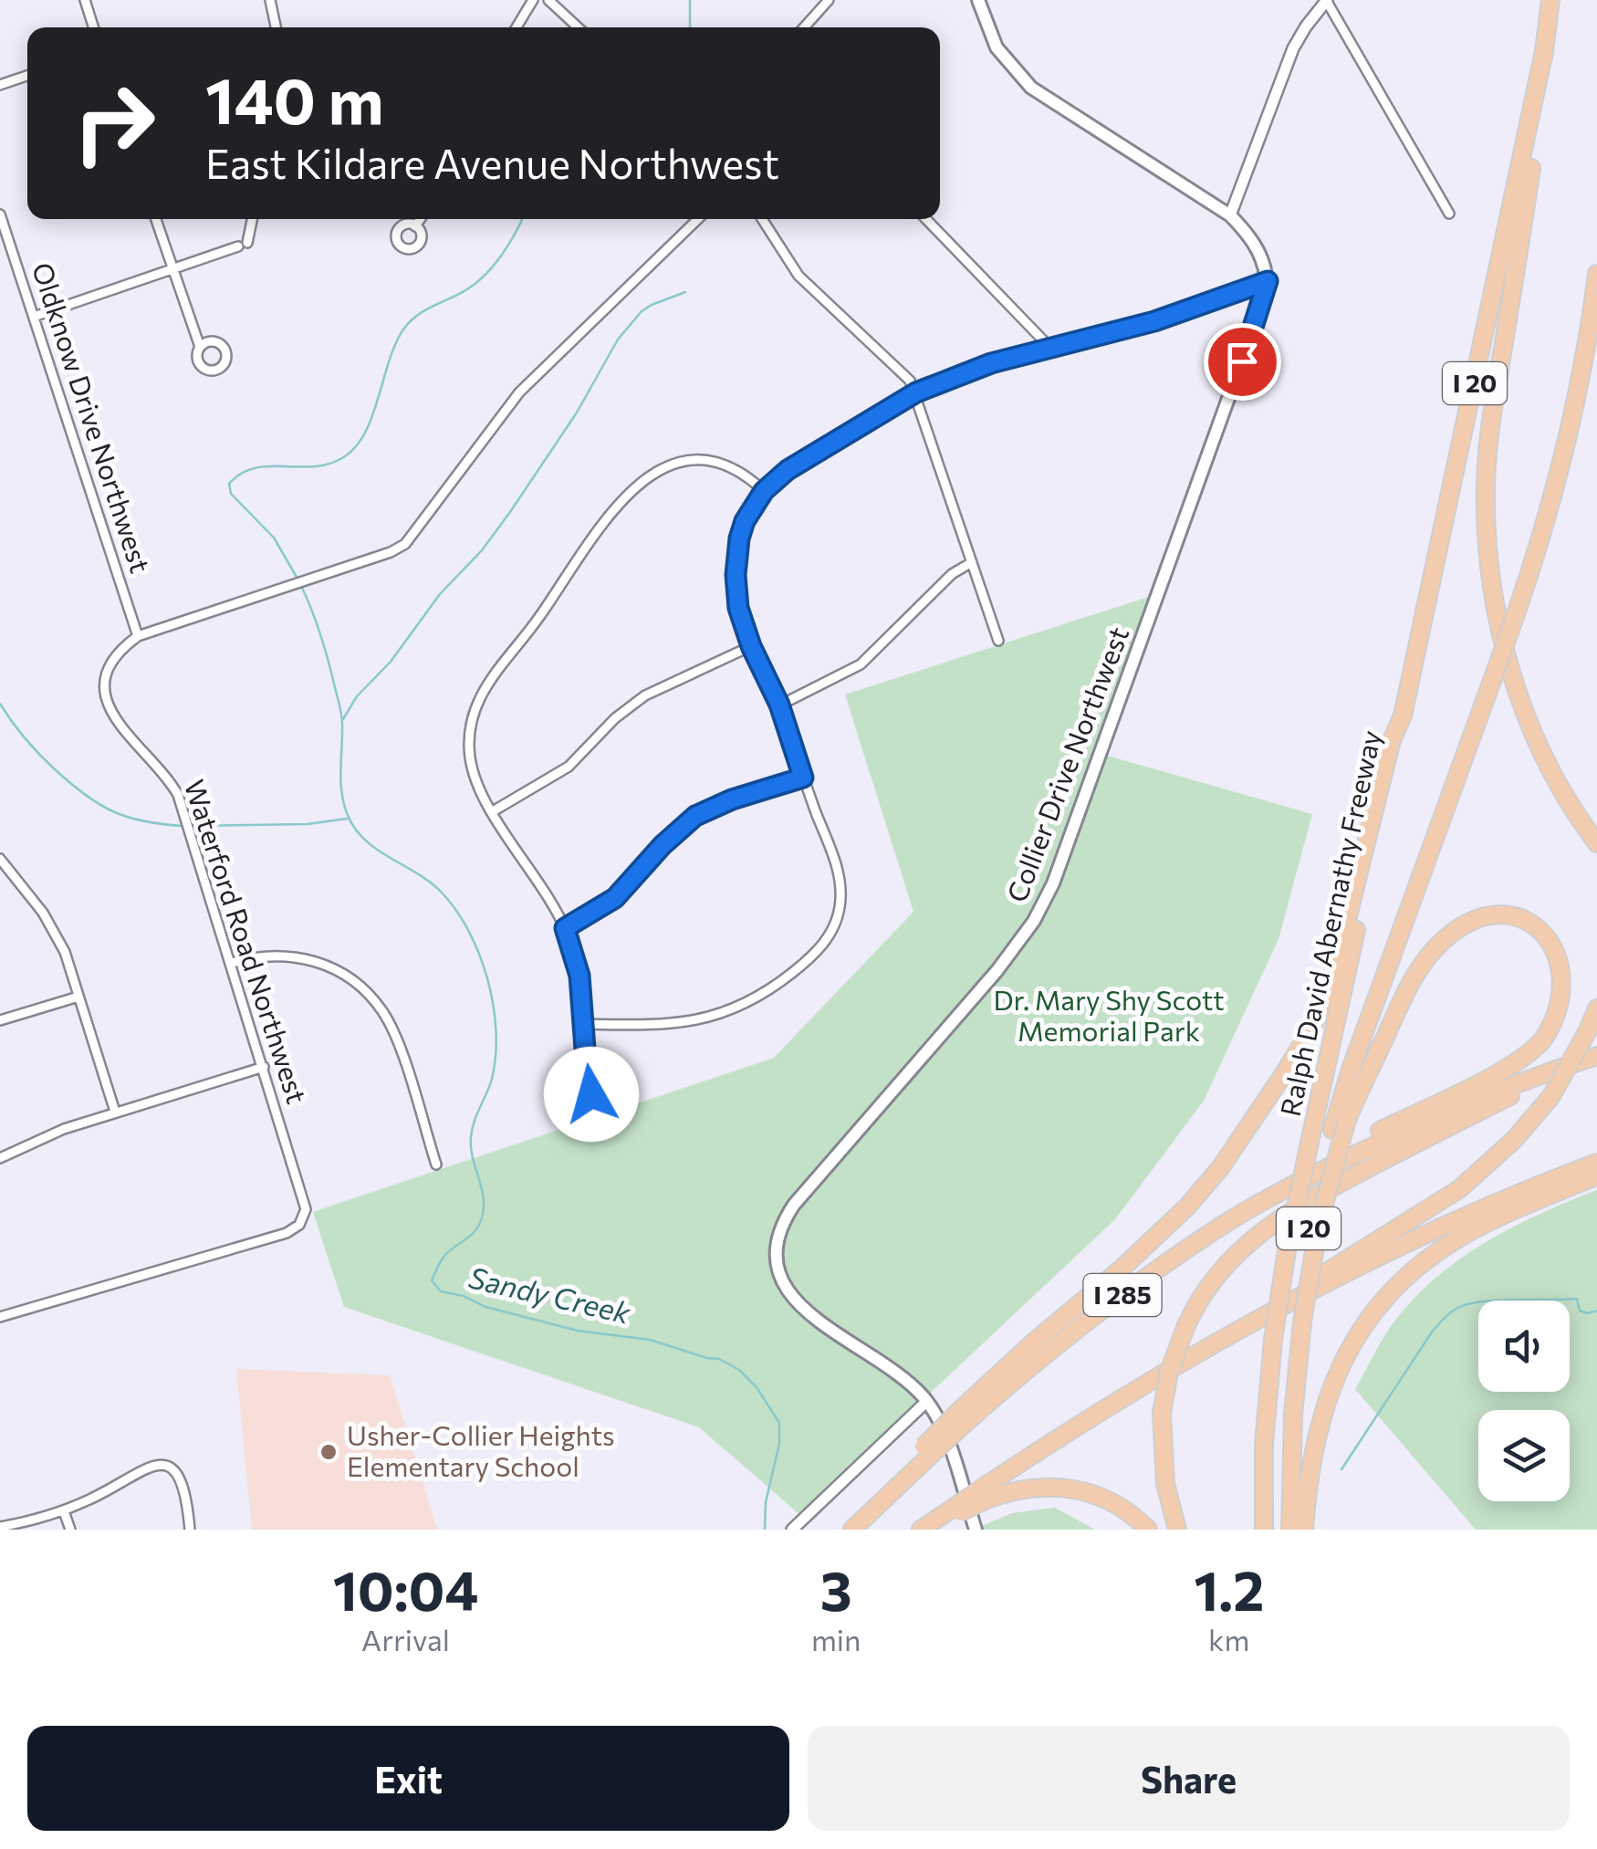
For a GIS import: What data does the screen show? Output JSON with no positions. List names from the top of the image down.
{
  "streets": {
    "highway": ["I 20", "Ralph David Abernathy Freeway", "I 285"],
    "main road": ["Collier Drive Northwest"],
    "street": ["Oldknow Drive Northwest", "Waterford Road Northwest"]
  },
  "crossings": [
    ["I 20", "Ralph David Abernathy Freeway"],
    ["Oldknow Drive Northwest", "Waterford Road Northwest"]
  ],
  "water": ["Sandy Creek"],
  "parks": ["Dr. Mary Shy Scott Memorial Park"],
  "places": ["Usher-Collier Heights Elementary School"],
  "page": {
    "turn": ["140 m", "East Kildare Avenue Northwest"],
    "eta": [
      "10:04",
      "Arrival",
      "3",
      "min",
      "1.2",
      "km"
    ],
    "buttons": ["Exit", "Share"]
  }
}
